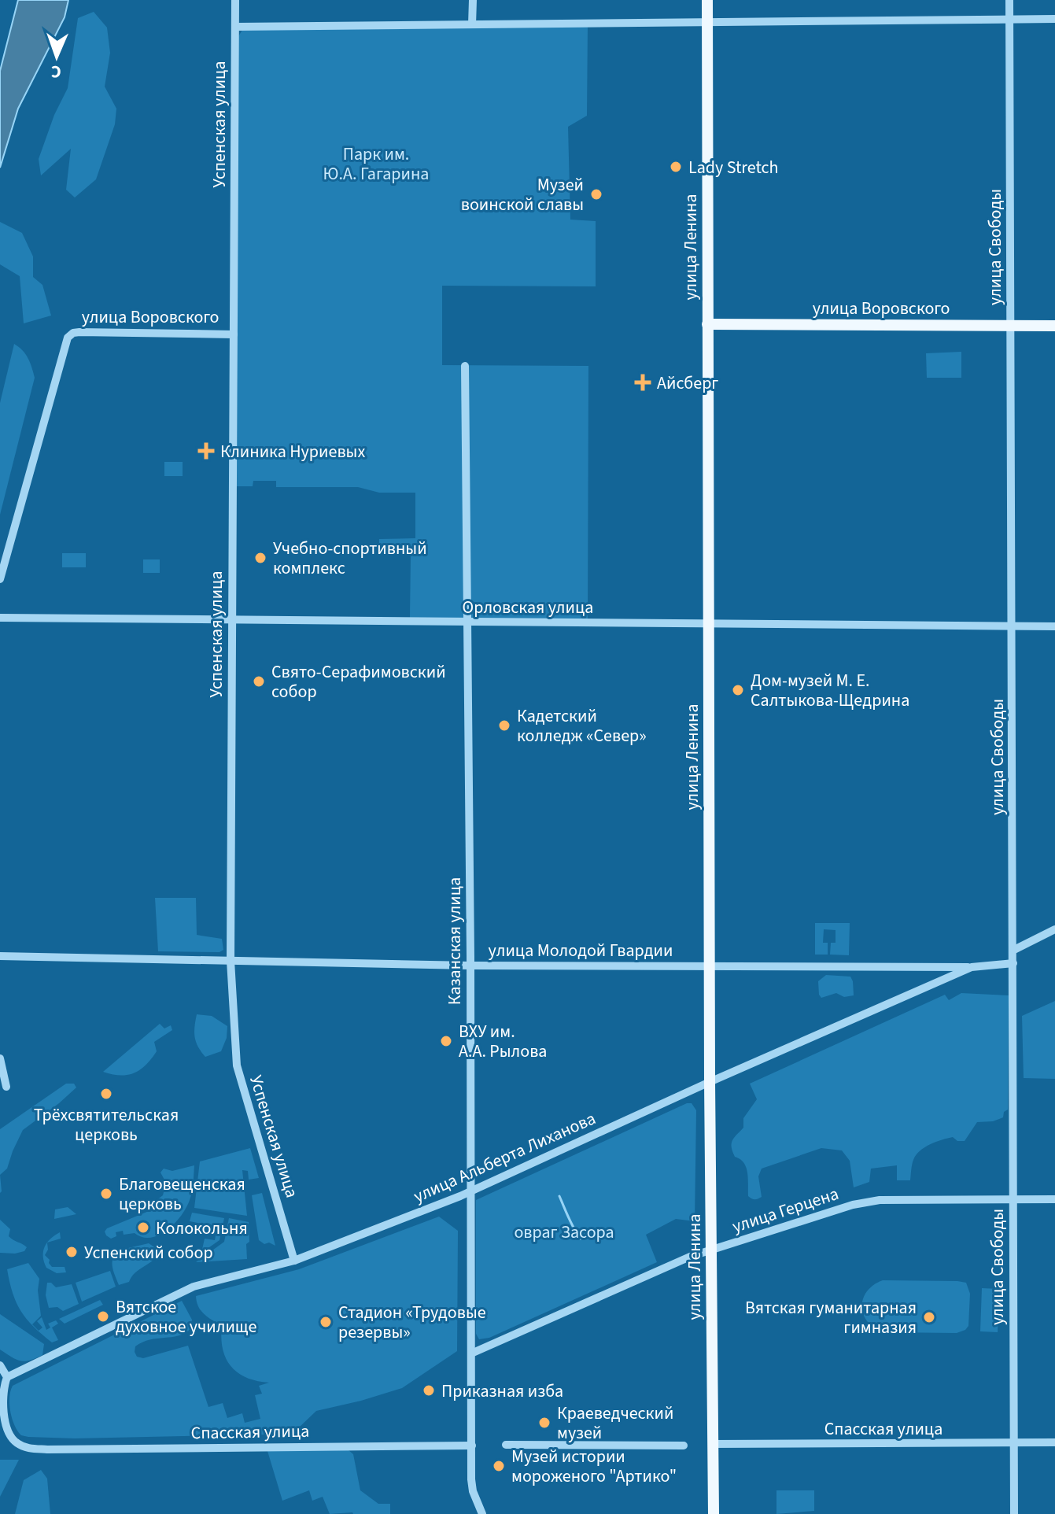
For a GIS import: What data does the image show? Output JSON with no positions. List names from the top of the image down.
{
  "streets": {
    "main road": ["улица Ленина", "улица Воровского"],
    "street": [
      "Успенская улица",
      "улица Свободы",
      "Орловская улица",
      "Казанская улица",
      "улица Молодой Гвардии",
      "улица Альберта Лиханова",
      "улица Герцена",
      "Спасская улица"
    ]
  },
  "crossings": [
    ["Успенская улица", "улица Воровского"],
    ["Успенская улица", "Орловская улица"],
    ["Успенская улица", "улица Молодой Гвардии"],
    ["Успенская улица", "улица Альберта Лиханова"],
    ["улица Ленина", "улица Воровского"],
    ["улица Ленина", "Орловская улица"],
    ["улица Ленина", "улица Молодой Гвардии"],
    ["улица Ленина", "улица Альберта Лиханова"],
    ["улица Ленина", "улица Герцена"],
    ["улица Ленина", "Спасская улица"],
    ["улица Свободы", "улица Воровского"],
    ["улица Свободы", "Орловская улица"],
    ["улица Свободы", "улица Альберта Лиханова"],
    ["улица Свободы", "улица Герцена"],
    ["улица Свободы", "Спасская улица"],
    ["Орловская улица", "Казанская улица"],
    ["Казанская улица", "улица Молодой Гвардии"],
    ["Казанская улица", "улица Альберта Лиханова"],
    ["Казанская улица", "улица Герцена"],
    ["Казанская улица", "Спасская улица"],
    ["улица Молодой Гвардии", "улица Альберта Лиханова"],
    ["улица Альберта Лиханова", "Спасская улица"]
  ],
  "parks": ["Парк им. Ю.А. Гагарина", "овраг Засора"],
  "places": {
    "other": [
      "Lady Stretch",
      "Музей воинской славы",
      "Учебно-спортивный комплекс",
      "Свято-Серафимовский собор",
      "Дом-музей М. Е. Салтыкова-Щедрина",
      "Кадетский колледж «Север»",
      "ВХУ им. А.А. Рылова",
      "Трёхсвятительская церковь",
      "Благовещенская церковь",
      "Колокольня",
      "Успенский собор",
      "Вятское духовное училище",
      "Вятская гуманитарная гимназия",
      "Стадион «Трудовые резервы»",
      "Приказная изба",
      "Краеведческий музей",
      "Музей истории мороженого \"Артико\""
    ],
    "health": ["Айсберг", "Клиника Нуриевых"]
  },
  "north": "bottom"
}
